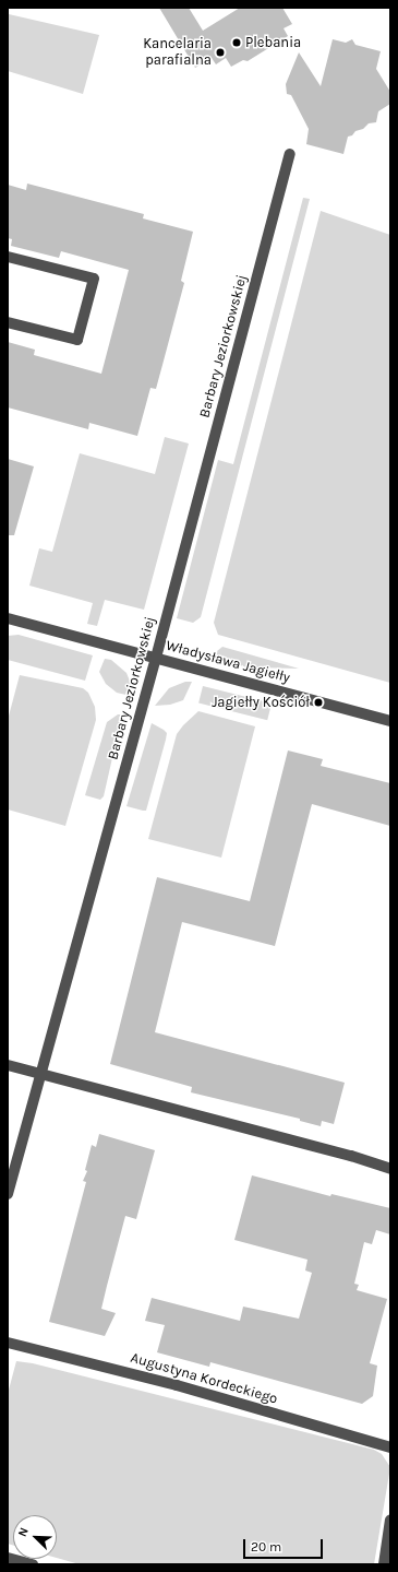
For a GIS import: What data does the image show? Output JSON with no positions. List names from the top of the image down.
{
  "streets": {
    "street": ["Barbary Jeziorkowskiej", "Władysława Jagiełły", "Augustyna Kordeckiego"]
  },
  "crossings": [
    ["Barbary Jeziorkowskiej", "Władysława Jagiełły"]
  ],
  "places": ["Plebania", "Kancelaria parafialna", "Jagiełły Kościół"],
  "scale_bar": "20 m",
  "north": "top left"
}
